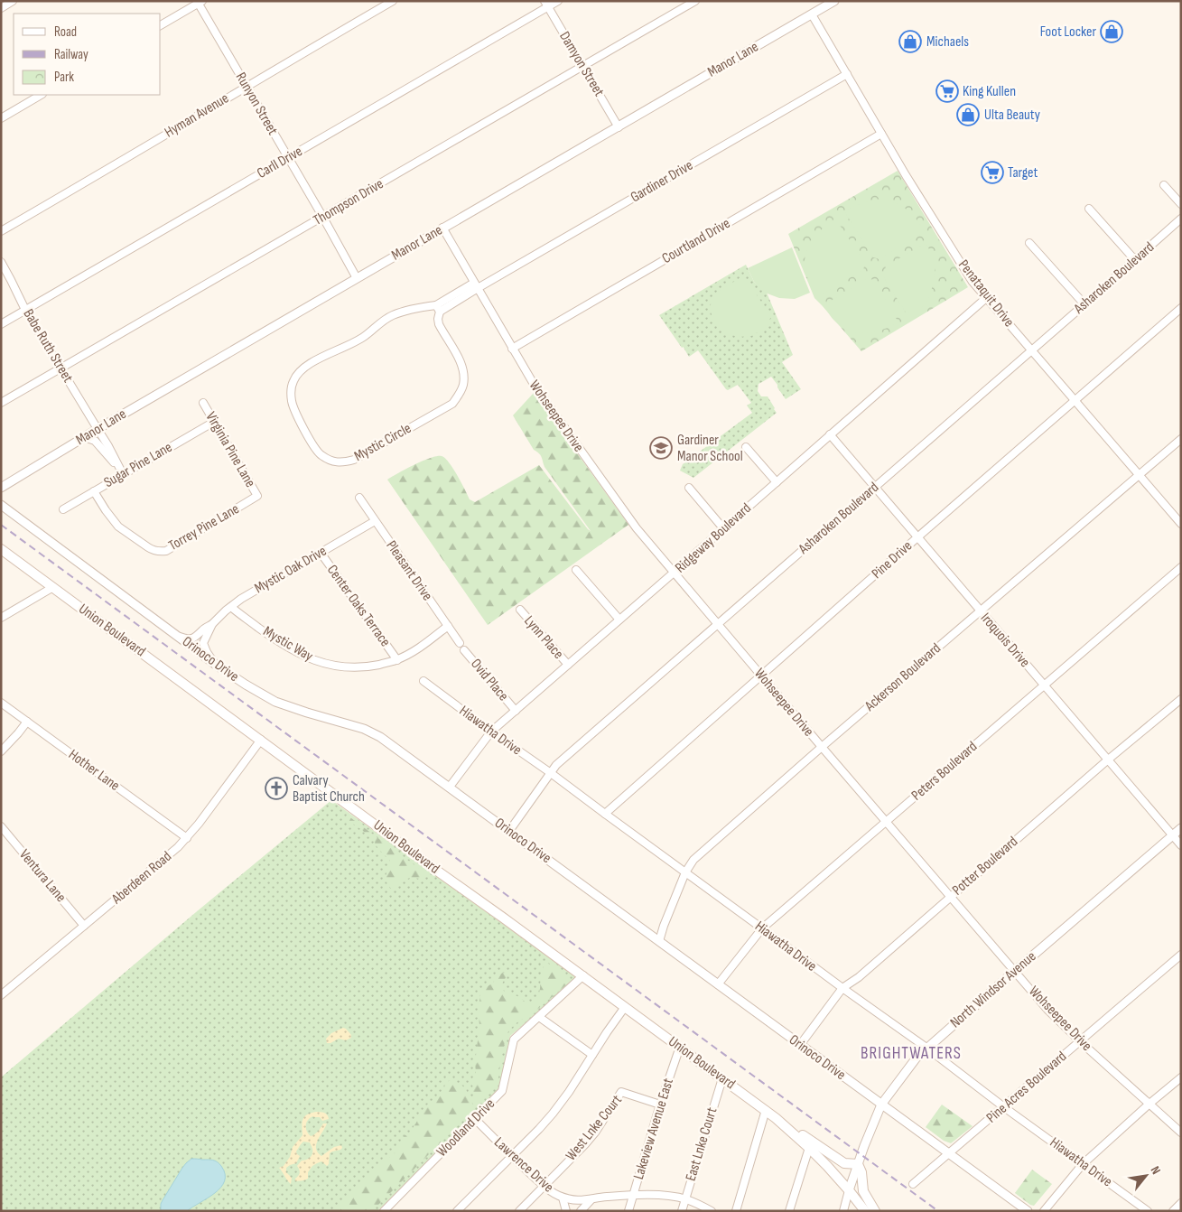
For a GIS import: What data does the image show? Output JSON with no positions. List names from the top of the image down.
{
  "streets": {
    "main road": ["Union Boulevard"],
    "street": [
      "Manor Lane",
      "Damyon Street",
      "Runyon Street",
      "Hyman Avenue",
      "Carll Drive",
      "Gardiner Drive",
      "Thompson Drive",
      "Courtland Drive",
      "Asharoken Boulevard",
      "Penataquit Drive",
      "Babe Ruth Street",
      "Wohseepee Drive",
      "Mystic Circle",
      "Virginia Pine Lane",
      "Sugar Pine Lane",
      "Torrey Pine Lane",
      "Ridgeway Boulevard",
      "Pine Drive",
      "Mystic Oak Drive",
      "Pleasant Drive",
      "Center Oaks Terrace",
      "Lynn Place",
      "Iroquois Drive",
      "Mystic Way",
      "Orinoco Drive",
      "Ackerson Boulevard",
      "Ovid Place",
      "Hiawatha Drive",
      "Hother Lane",
      "Peters Boulevard",
      "Potter Boulevard",
      "Ventura Lane",
      "Aberdeen Road",
      "North Windsor Avenue",
      "Pine Acres Boulevard",
      "Woodland Drive",
      "West Lnke Court",
      "Lakeview Avenue East",
      "East Lnke Court",
      "Lawrence Drive"
    ]
  },
  "crossings": [
    ["Manor Lane", "Damyon Street"],
    ["Manor Lane", "Runyon Street"],
    ["Manor Lane", "Penataquit Drive"],
    ["Manor Lane", "Babe Ruth Street"],
    ["Manor Lane", "Wohseepee Drive"],
    ["Damyon Street", "Carll Drive"],
    ["Damyon Street", "Thompson Drive"],
    ["Runyon Street", "Hyman Avenue"],
    ["Runyon Street", "Carll Drive"],
    ["Runyon Street", "Thompson Drive"],
    ["Carll Drive", "Babe Ruth Street"],
    ["Gardiner Drive", "Penataquit Drive"],
    ["Gardiner Drive", "Wohseepee Drive"],
    ["Gardiner Drive", "Mystic Circle"],
    ["Thompson Drive", "Babe Ruth Street"],
    ["Courtland Drive", "Penataquit Drive"],
    ["Courtland Drive", "Wohseepee Drive"],
    ["Asharoken Boulevard", "Penataquit Drive"],
    ["Asharoken Boulevard", "Wohseepee Drive"],
    ["Asharoken Boulevard", "Iroquois Drive"],
    ["Asharoken Boulevard", "Orinoco Drive"],
    ["Asharoken Boulevard", "Hiawatha Drive"],
    ["Penataquit Drive", "Ridgeway Boulevard"],
    ["Penataquit Drive", "Pine Drive"],
    ["Penataquit Drive", "Ackerson Boulevard"],
    ["Babe Ruth Street", "Sugar Pine Lane"],
    ["Wohseepee Drive", "Mystic Circle"],
    ["Wohseepee Drive", "Ridgeway Boulevard"],
    ["Wohseepee Drive", "Pine Drive"],
    ["Wohseepee Drive", "Ackerson Boulevard"],
    ["Wohseepee Drive", "Peters Boulevard"],
    ["Wohseepee Drive", "Potter Boulevard"],
    ["Wohseepee Drive", "North Windsor Avenue"],
    ["Wohseepee Drive", "Pine Acres Boulevard"],
    ["Virginia Pine Lane", "Sugar Pine Lane"],
    ["Virginia Pine Lane", "Torrey Pine Lane"],
    ["Sugar Pine Lane", "Torrey Pine Lane"],
    ["Ridgeway Boulevard", "Lynn Place"],
    ["Ridgeway Boulevard", "Iroquois Drive"],
    ["Ridgeway Boulevard", "Orinoco Drive"],
    ["Ridgeway Boulevard", "Ovid Place"],
    ["Ridgeway Boulevard", "Hiawatha Drive"],
    ["Pine Drive", "Iroquois Drive"],
    ["Pine Drive", "Hiawatha Drive"],
    ["Mystic Oak Drive", "Pleasant Drive"],
    ["Mystic Oak Drive", "Center Oaks Terrace"],
    ["Mystic Oak Drive", "Mystic Way"],
    ["Mystic Oak Drive", "Orinoco Drive"],
    ["Pleasant Drive", "Mystic Way"],
    ["Center Oaks Terrace", "Mystic Way"],
    ["Union Boulevard", "Aberdeen Road"],
    ["Union Boulevard", "North Windsor Avenue"],
    ["Union Boulevard", "Woodland Drive"],
    ["Union Boulevard", "Lakeview Avenue East"],
    ["Union Boulevard", "East Lnke Court"],
    ["Iroquois Drive", "Ackerson Boulevard"],
    ["Iroquois Drive", "Peters Boulevard"],
    ["Iroquois Drive", "Potter Boulevard"],
    ["Iroquois Drive", "North Windsor Avenue"],
    ["Orinoco Drive", "Ackerson Boulevard"],
    ["Orinoco Drive", "Peters Boulevard"],
    ["Orinoco Drive", "Potter Boulevard"],
    ["Orinoco Drive", "North Windsor Avenue"],
    ["Orinoco Drive", "Pine Acres Boulevard"],
    ["Ackerson Boulevard", "Hiawatha Drive"],
    ["Hiawatha Drive", "Peters Boulevard"],
    ["Hiawatha Drive", "Potter Boulevard"],
    ["Hiawatha Drive", "North Windsor Avenue"],
    ["Hiawatha Drive", "Pine Acres Boulevard"],
    ["Hother Lane", "Aberdeen Road"],
    ["Ventura Lane", "Aberdeen Road"],
    ["Woodland Drive", "Lawrence Drive"],
    ["West Lnke Court", "Lakeview Avenue East"],
    ["West Lnke Court", "Lawrence Drive"],
    ["Lakeview Avenue East", "Lawrence Drive"],
    ["East Lnke Court", "Lawrence Drive"]
  ],
  "districts": ["BRIGHTWATERS"],
  "places": {
    "shop": ["Foot Locker", "Michaels", "Ulta Beauty"],
    "supermarket": ["King Kullen", "Target"],
    "school or university": ["Gardiner Manor School"],
    "church": ["Calvary Baptist Church"]
  },
  "legend": ["Road", "Railway", "Park"],
  "north": "top right"
}
